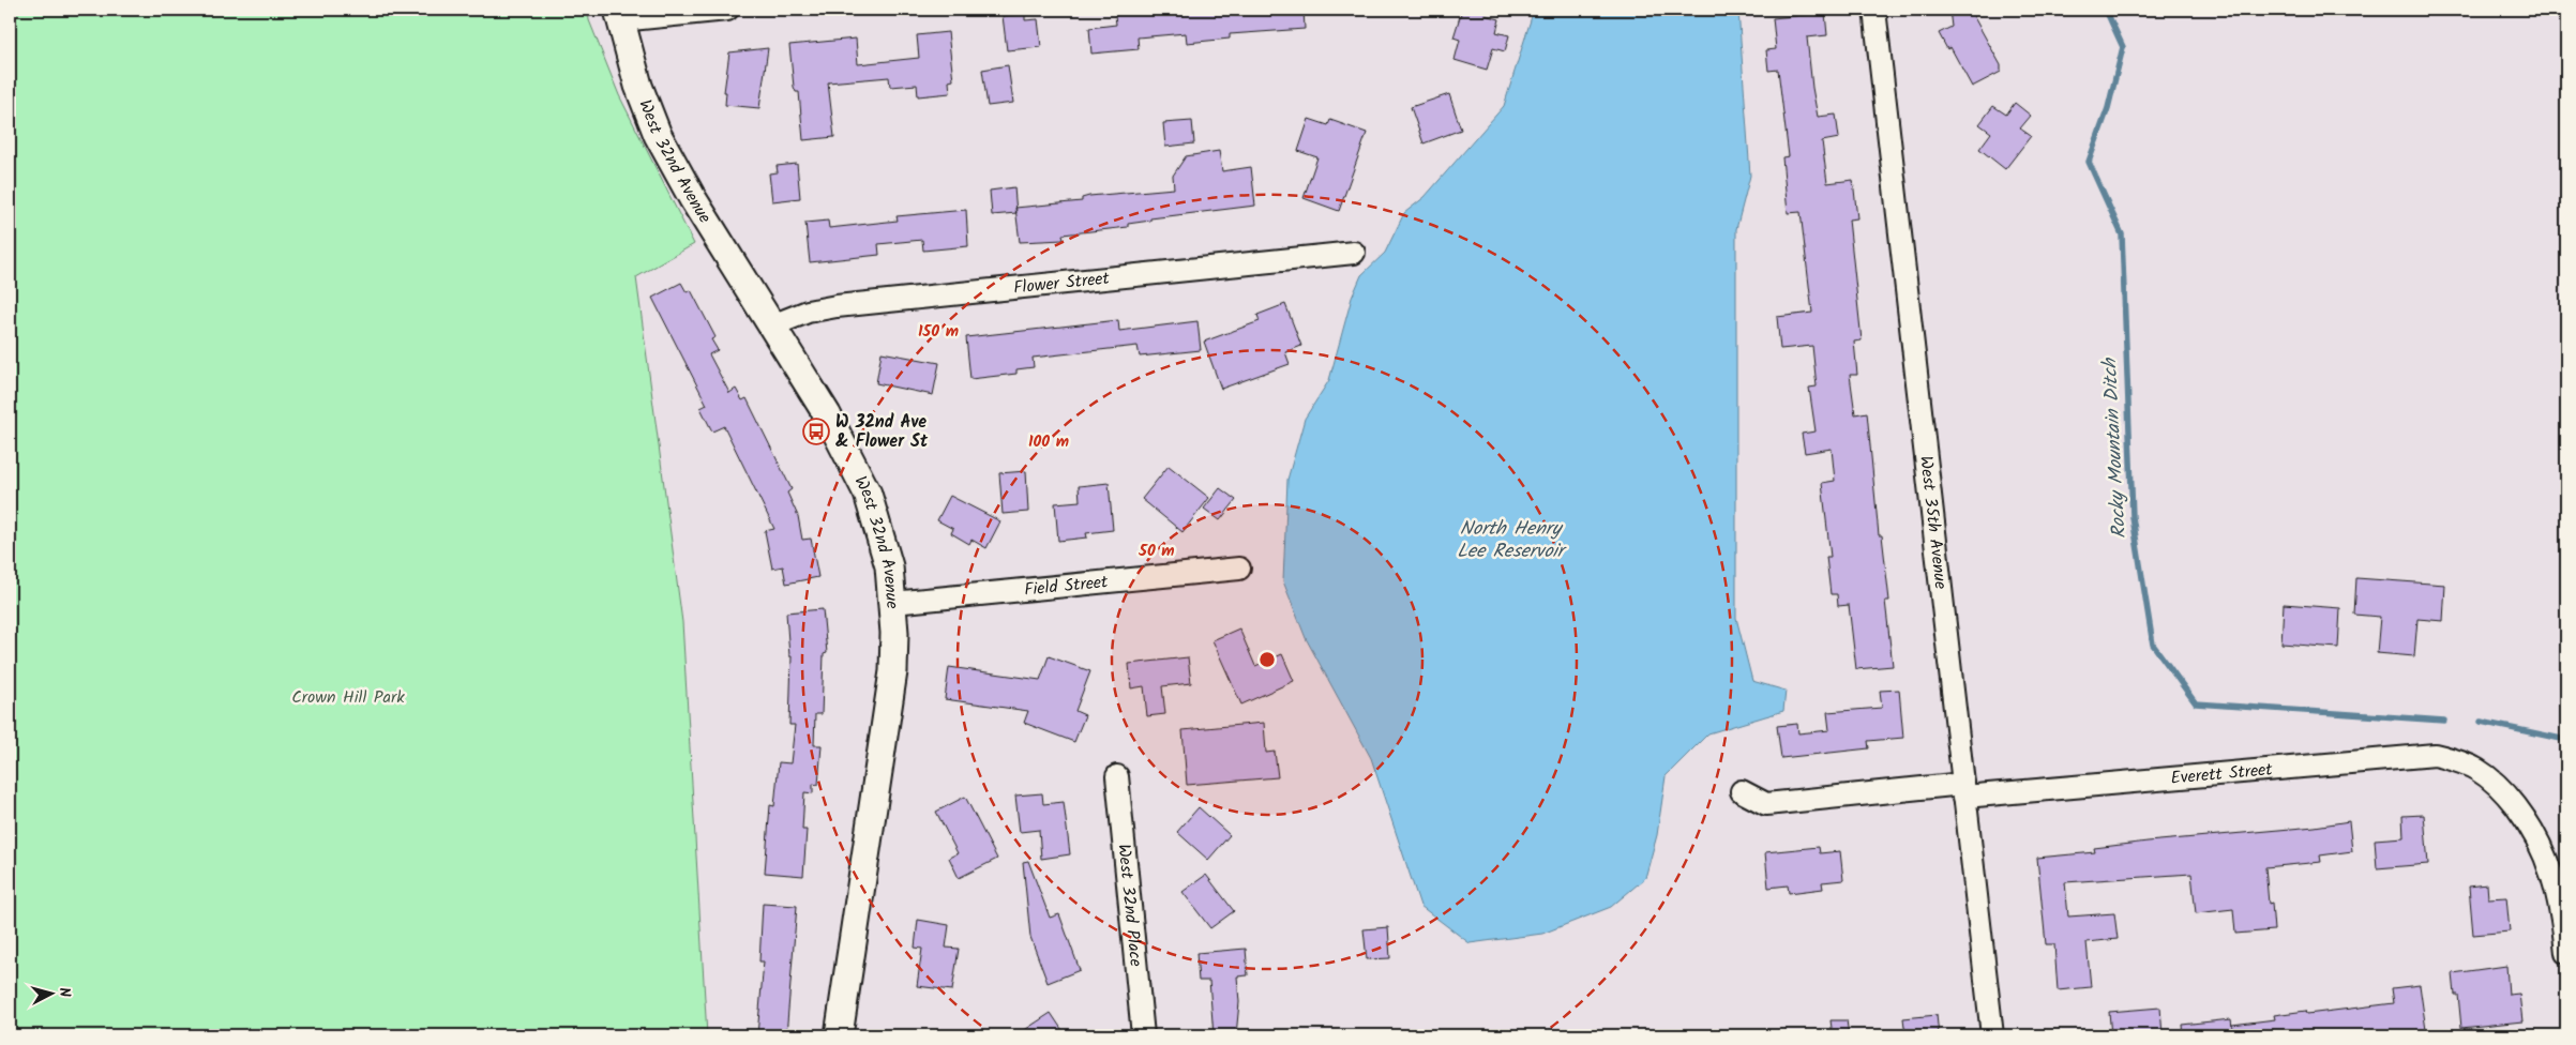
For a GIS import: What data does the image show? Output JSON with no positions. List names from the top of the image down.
{
  "streets": {
    "street": [
      "West 32nd Avenue",
      "Flower Street",
      "West 35th Avenue",
      "Field Street",
      "Everett Street",
      "West 32nd Place"
    ]
  },
  "crossings": [
    ["West 32nd Avenue", "Flower Street"],
    ["West 32nd Avenue", "Field Street"],
    ["West 35th Avenue", "Everett Street"]
  ],
  "water": ["Rocky Mountain Ditch", "North Henry Lee Reservoir"],
  "parks": ["Crown Hill Park"],
  "places": {
    "bus stop": ["W 32nd Ave & Flower St"]
  },
  "north": "right",
  "rings": ["150 m", "100 m", "50 m"]
}
